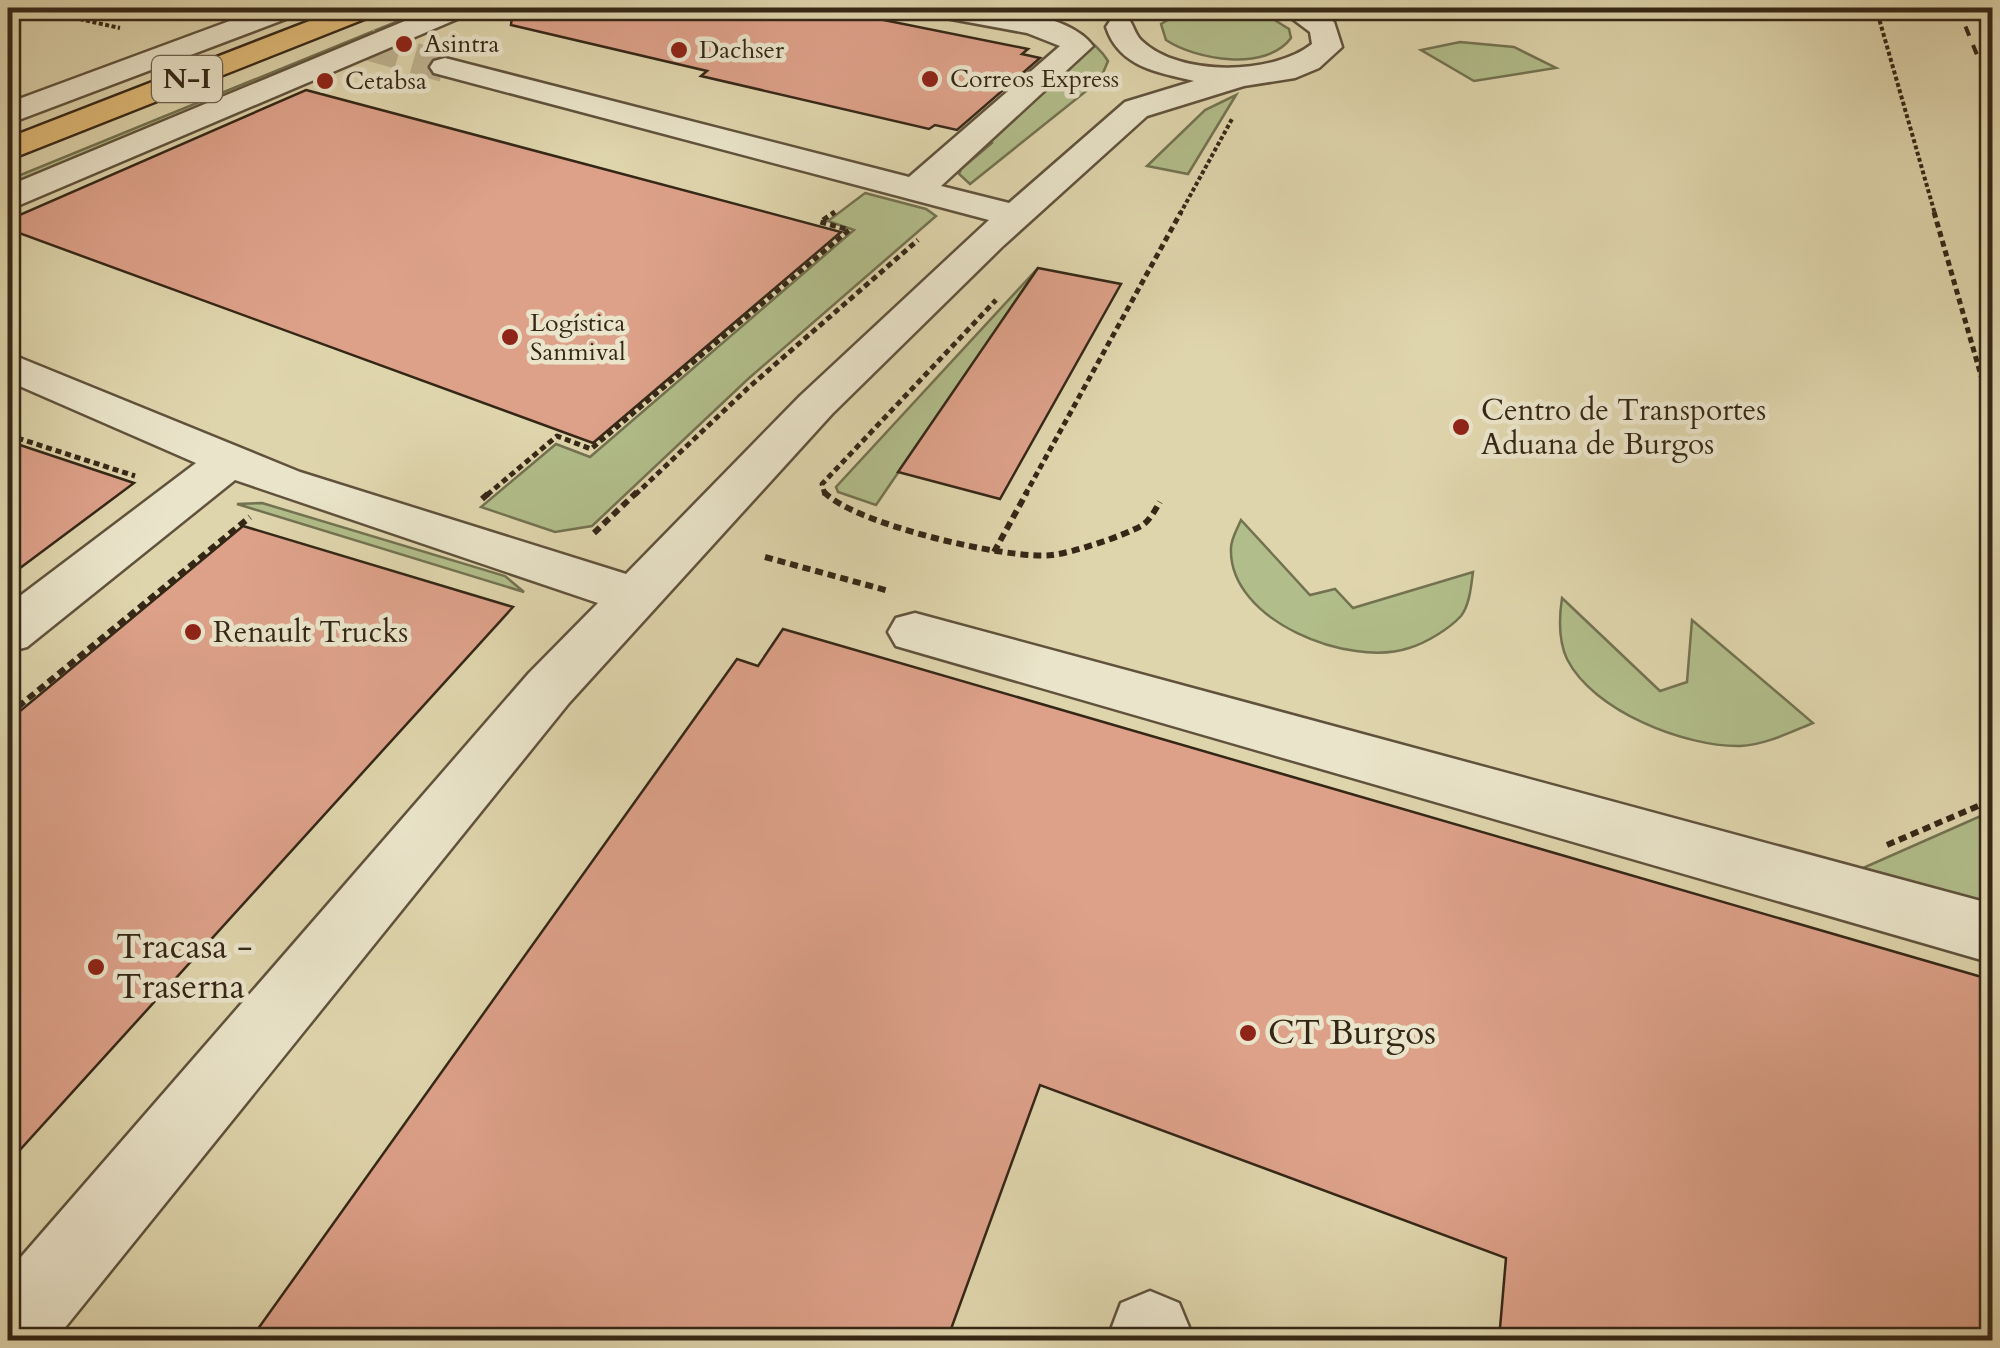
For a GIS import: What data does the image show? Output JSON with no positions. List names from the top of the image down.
{
  "streets": {
    "highway": ["N-I"]
  },
  "places": [
    "Asintra",
    "Dachser",
    "Correos Express",
    "Cetabsa",
    "Logística Sanmival",
    "Centro de Transportes Aduana de Burgos",
    "Renault Trucks",
    "Tracasa - Traserna",
    "CT Burgos"
  ]
}
